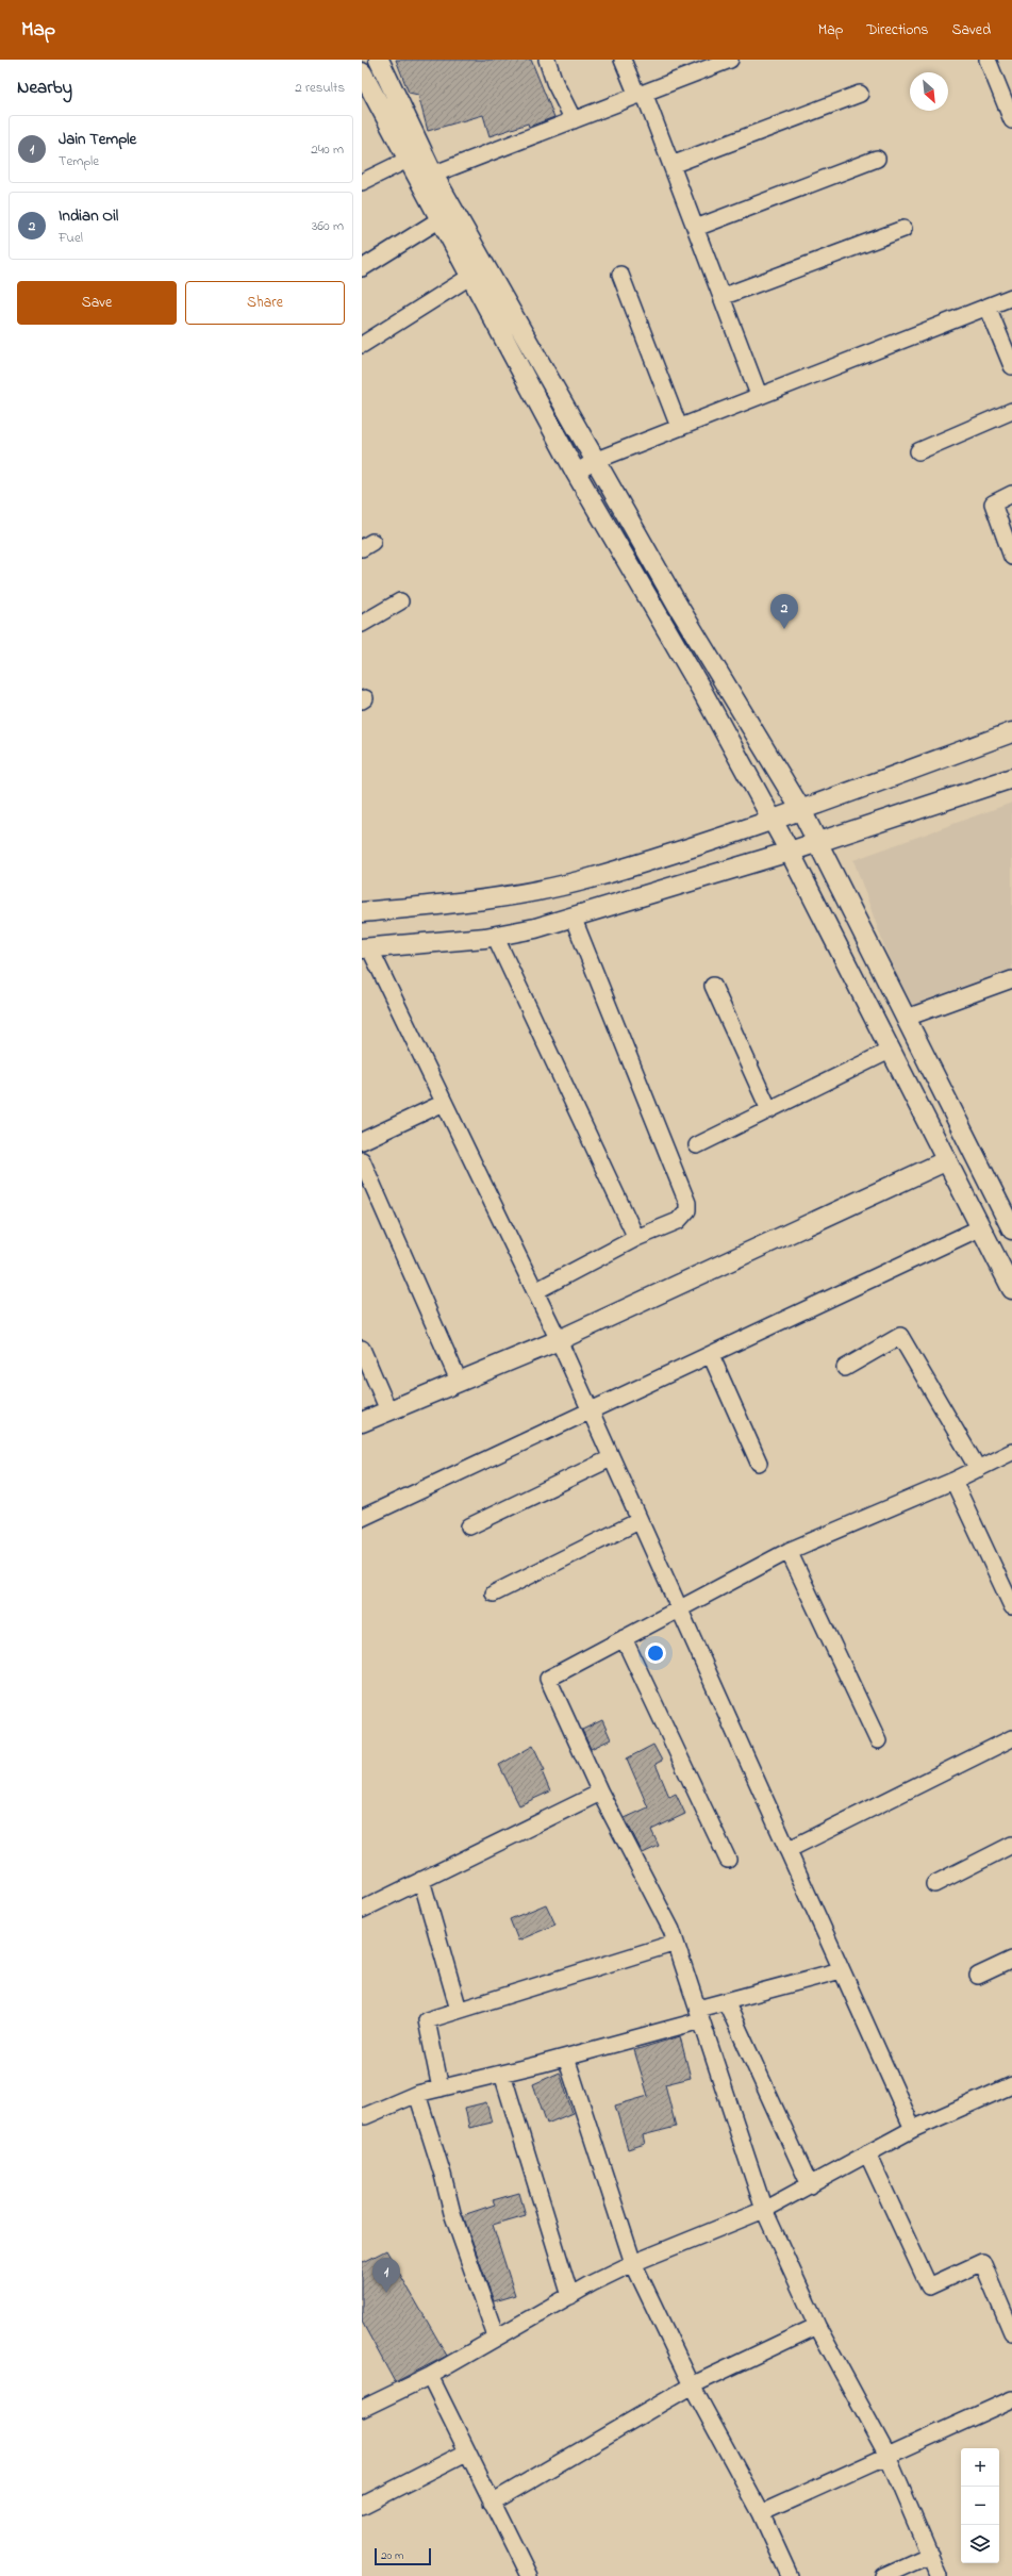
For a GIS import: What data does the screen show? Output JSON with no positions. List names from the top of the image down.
{
  "scale_bar": "20 m",
  "north": "bottom right",
  "page": {
    "header": "Map",
    "nav": ["Map", "Directions", "Saved"],
    "heading": ["Nearby", "2 results"],
    "list": [
      {
        "mark": "1",
        "name": "Jain Temple",
        "note": "Temple",
        "value": "240 m"
      },
      {
        "mark": "2",
        "name": "Indian Oil",
        "note": "Fuel",
        "value": "360 m"
      }
    ],
    "buttons": ["Save", "Share"],
    "pins": ["2", "1"],
    "map_buttons": ["+", "−"],
    "scale": "20 m"
  }
}
